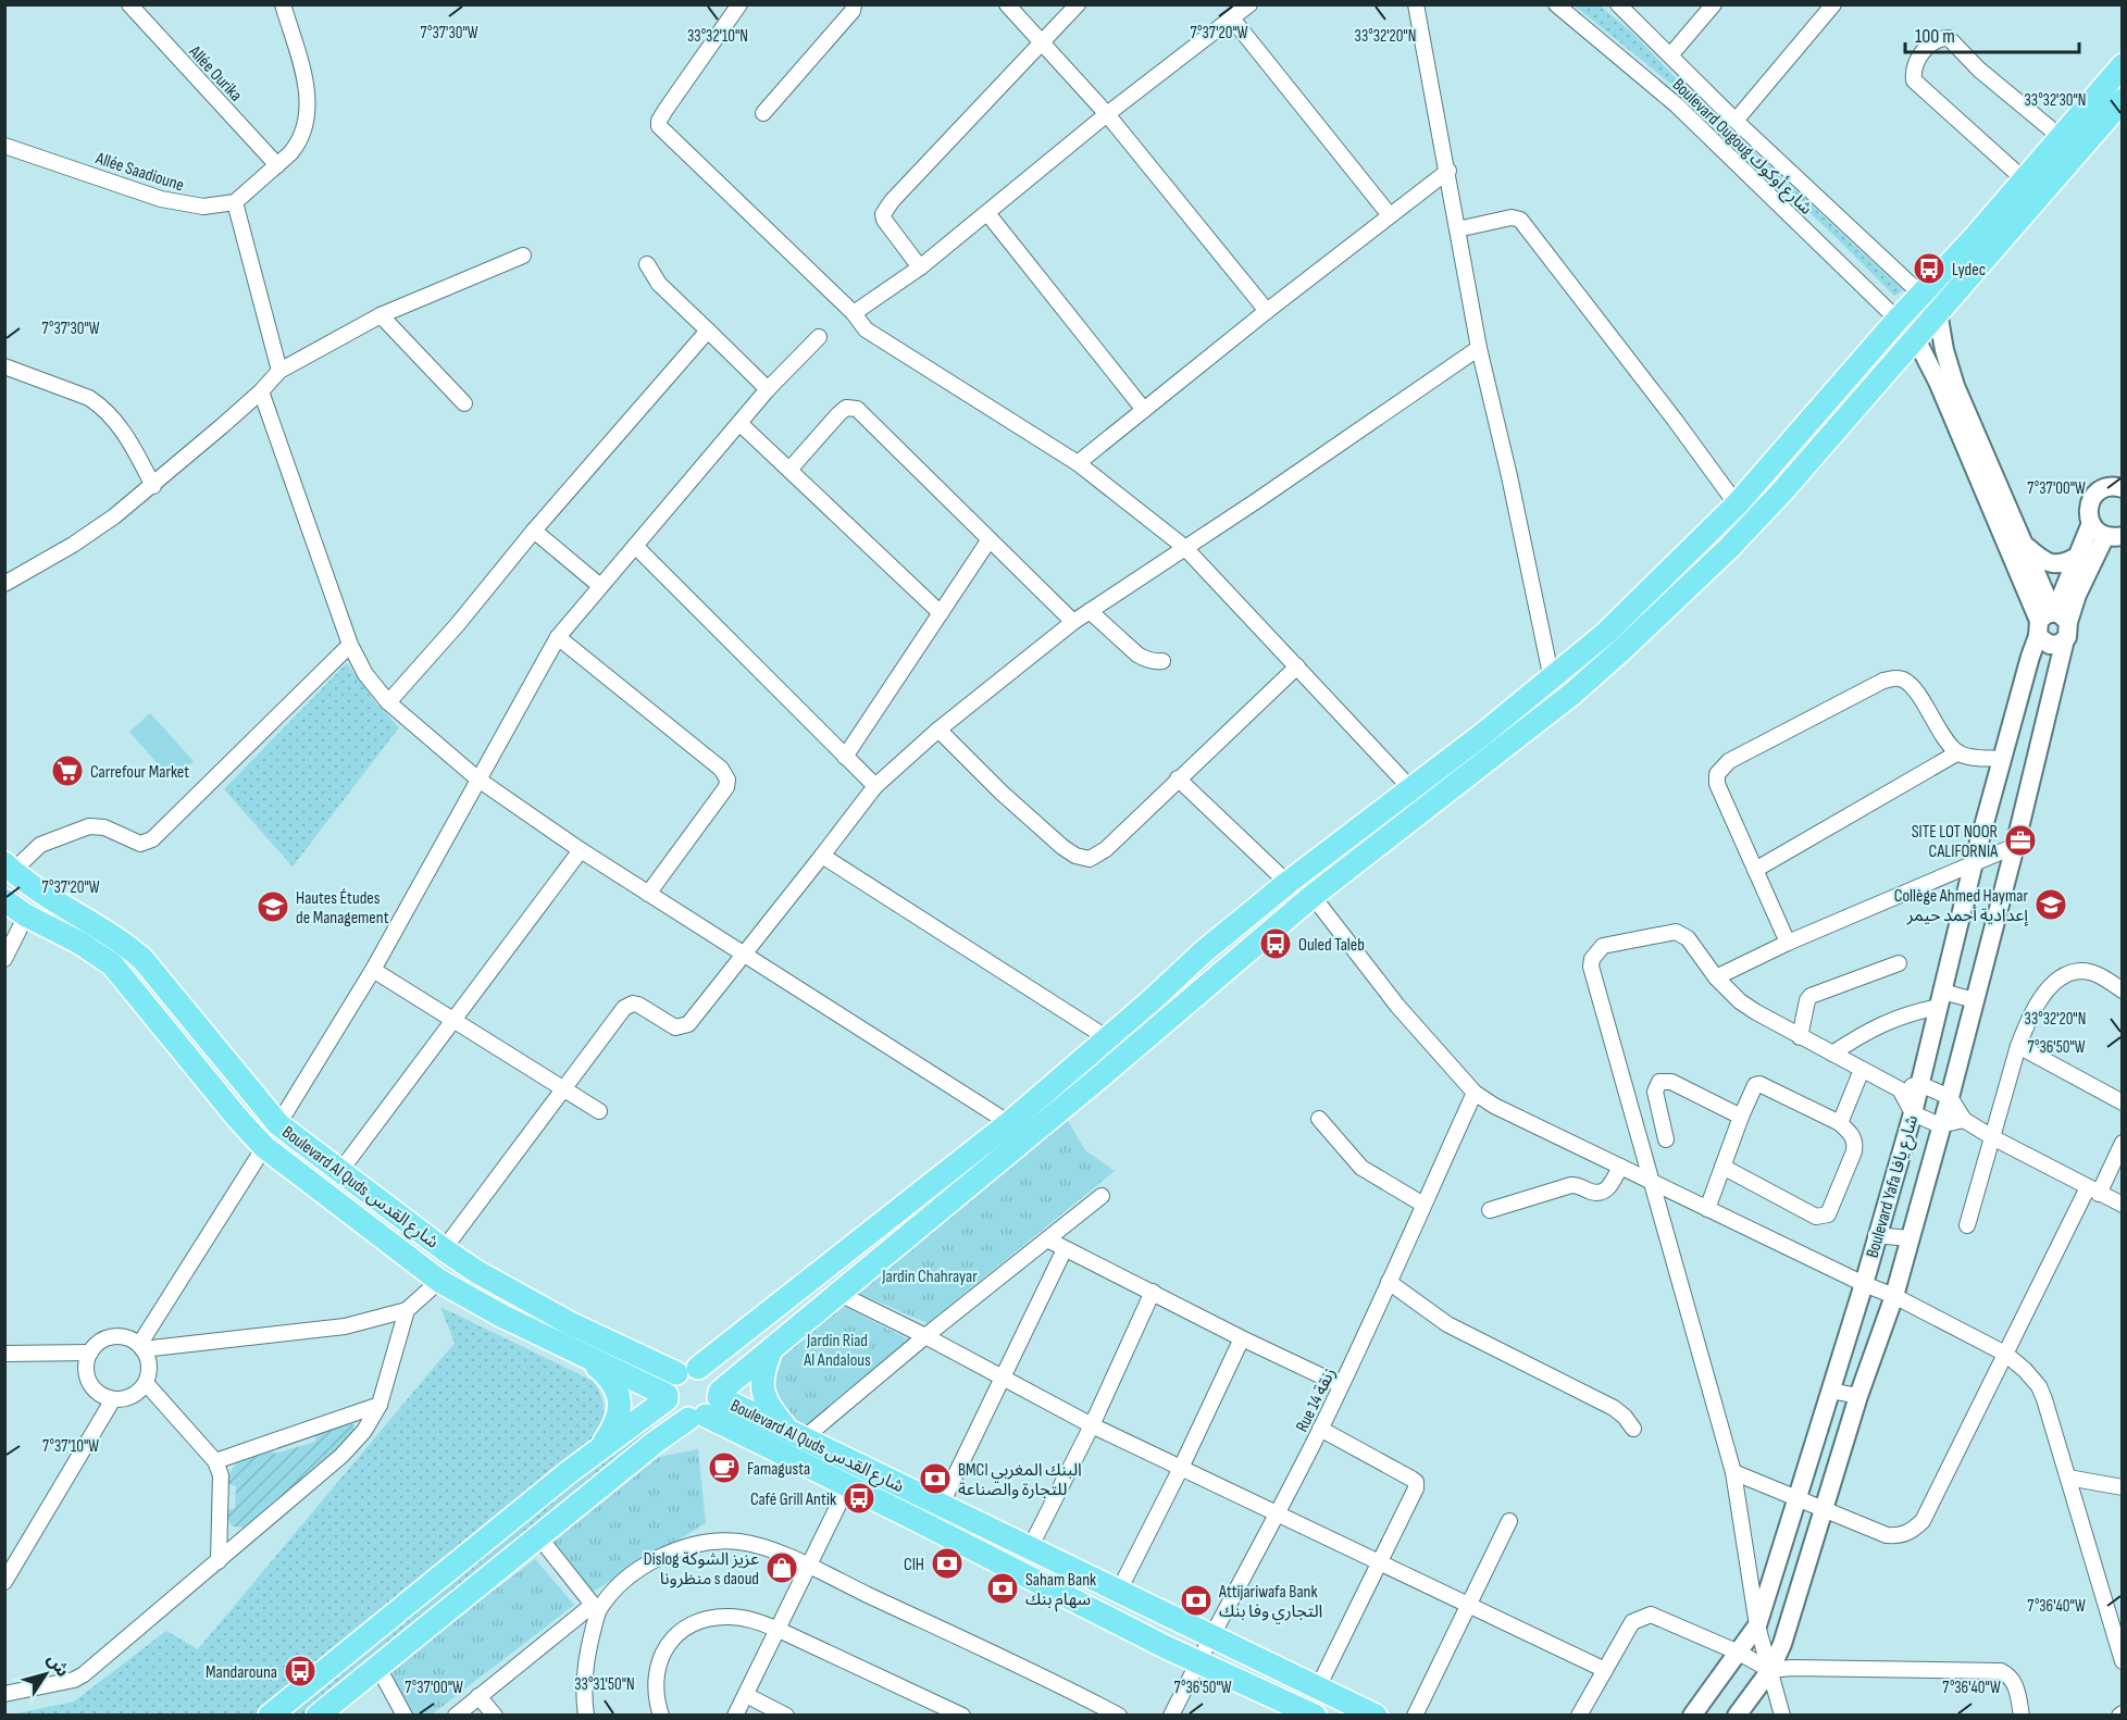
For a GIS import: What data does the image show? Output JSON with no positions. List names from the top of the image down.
{
  "streets": {
    "main road": ["Boulevard Al Quds شارع القدس"],
    "street": [
      "Allée Ourika",
      "Boulevard Ougoug شارع أوكوك",
      "Allée Saadioune",
      "Boulevard Yafa شارع يافا",
      "Rue 14 زنقة"
    ]
  },
  "crossings": [
    ["Boulevard Al Quds شارع القدس", "Rue 14 زنقة"]
  ],
  "parks": ["Jardin Chahrayar", "Jardin Riad Al Andalous"],
  "places": {
    "bus stop": [
      "Lydec",
      "Ouled Taleb",
      "Café Grill Antik",
      "Mandarouna"
    ],
    "supermarket": ["Carrefour Market"],
    "office": ["SITE LOT NOOR CALIFORNIA"],
    "school or university": ["Collège Ahmed Haymar إعدادية أحمد حيمر", "Hautes Études de Management"],
    "cafe": ["Famagusta"],
    "bank": [
      "BMCI البنك المغربي للتجارة والصناعة",
      "CIH",
      "Saham Bank سهام بنك",
      "Attijariwafa Bank التجاري وفا بنك"
    ],
    "shop": ["Dislog عزيز الشوكة منظرونا s daoud"]
  },
  "scale_bar": "100 m",
  "north": "top right",
  "coordinates": [
    "7°37'30\"W",
    "7°37'20\"W",
    "33°32'10\"N",
    "33°32'20\"N",
    "33°32'30\"N",
    "7°37'00\"W",
    "7°36'50\"W",
    "7°37'10\"W",
    "7°36'40\"W",
    "33°31'50\"N"
  ]
}
